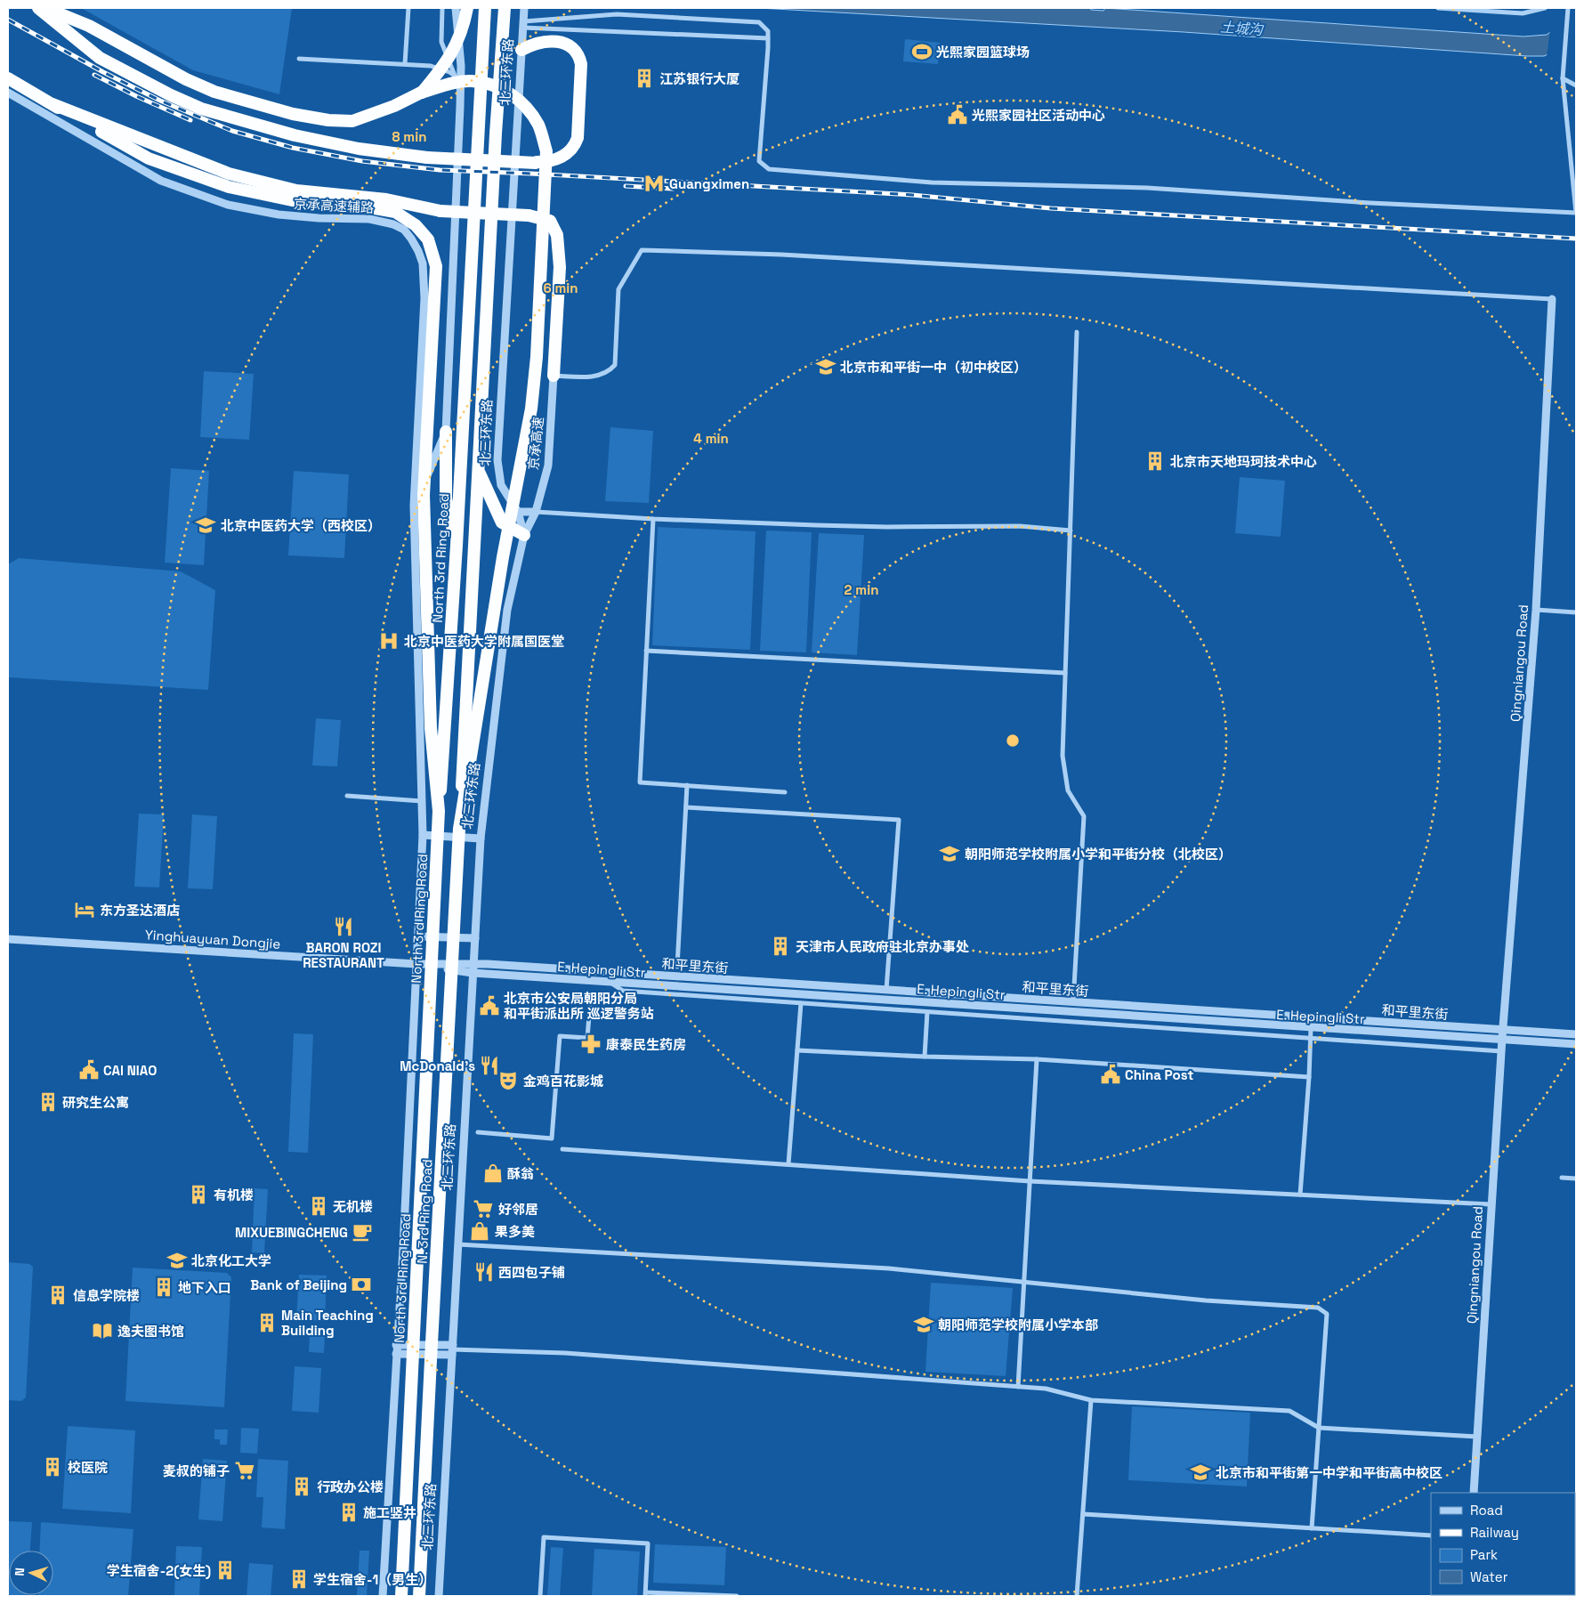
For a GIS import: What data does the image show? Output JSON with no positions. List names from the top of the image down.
{
  "streets": {
    "highway": ["North 3rd Ring Road", "N. 3rd Ring Road"],
    "street": [
      "北三环东路",
      "京承高速辅路",
      "京承高速",
      "Qingniangou Road",
      "Yinghuayuan Dongjie",
      "和平里东街",
      "E. Hepingli Str"
    ]
  },
  "crossings": [
    ["北三环东路", "京承高速"],
    ["北三环东路", "E. Hepingli Str"],
    ["Qingniangou Road", "和平里东街"],
    ["Qingniangou Road", "E. Hepingli Str"],
    ["Yinghuayuan Dongjie", "E. Hepingli Str"],
    ["和平里东街", "E. Hepingli Str"]
  ],
  "water": ["土城沟"],
  "places": {
    "sports": ["光熙家园篮球场"],
    "building": [
      "江苏银行大厦",
      "北京市天地玛珂技术中心",
      "天津市人民政府驻北京办事处",
      "研究生公寓",
      "有机楼",
      "无机楼",
      "地下入口",
      "信息学院楼",
      "Main Teaching Building",
      "校医院",
      "行政办公楼",
      "施工竖井",
      "学生宿舍-2(女生)",
      "学生宿舍-1（男生）"
    ],
    "public building": [
      "光熙家园社区活动中心",
      "北京市公安局朝阳分局 和平街派出所 巡逻警务站",
      "CAI NIAO",
      "China Post"
    ],
    "metro station": ["Guangximen"],
    "school or university": [
      "北京市和平街一中（初中校区）",
      "北京中医药大学（西校区）",
      "朝阳师范学校附属小学和平街分校（北校区）",
      "北京化工大学",
      "朝阳师范学校附属小学本部",
      "北京市和平街第一中学和平街高中校区"
    ],
    "hospital": ["北京中医药大学附属国医堂"],
    "hotel": ["东方圣达酒店"],
    "restaurant": ["BARON ROZI RESTAURANT", "McDonald's", "西四包子铺"],
    "pharmacy": ["康泰民生药房"],
    "theatre": ["金鸡百花影城"],
    "shop": ["酥翁", "果多美"],
    "supermarket": ["好邻居", "麦叔的铺子"],
    "cafe": ["MIXUEBINGCHENG"],
    "bank": ["Bank of Beijing"],
    "library": ["逸夫图书馆"]
  },
  "legend": [
    "Road",
    "Railway",
    "Park",
    "Water"
  ],
  "north": "left",
  "rings": [
    "8 min",
    "6 min",
    "4 min",
    "2 min"
  ]
}
